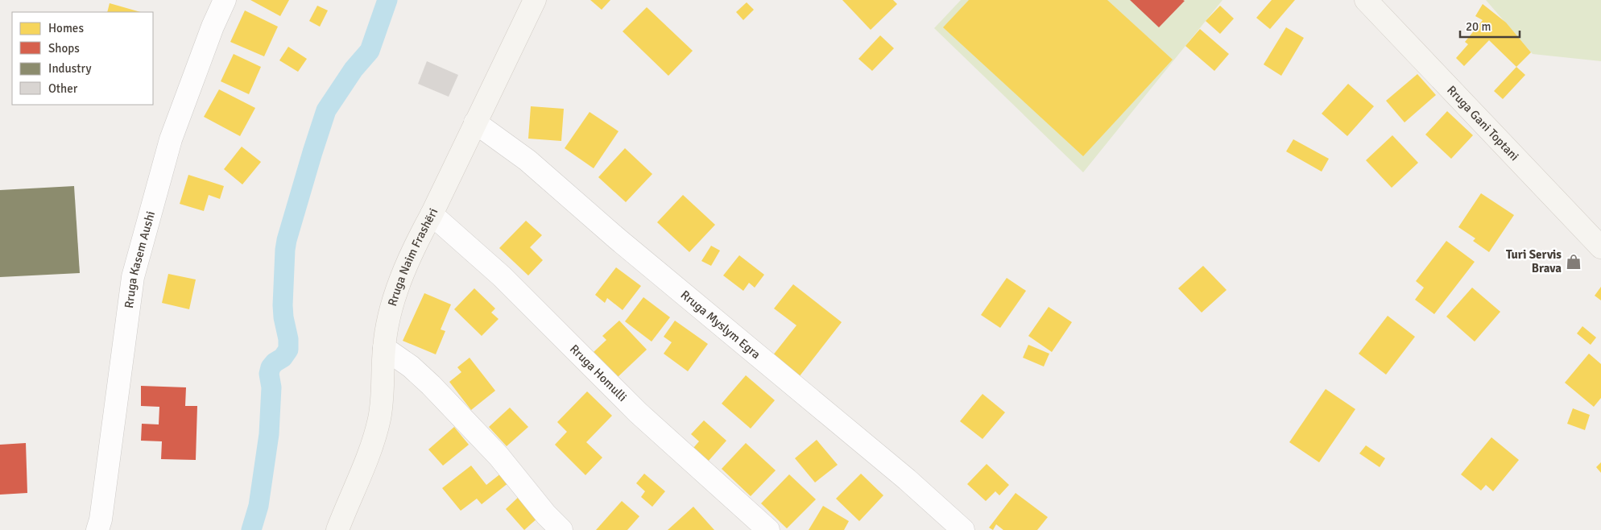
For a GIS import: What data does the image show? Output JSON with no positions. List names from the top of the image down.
{
  "streets": {
    "street": [
      "Rruga Gani Toptani",
      "Rruga Naim Frashëri",
      "Rruga Kasem Aushi",
      "Rruga Myslym Egra",
      "Rruga Homulli"
    ]
  },
  "crossings": [
    ["Rruga Naim Frashëri", "Rruga Myslym Egra"],
    ["Rruga Naim Frashëri", "Rruga Homulli"]
  ],
  "places": {
    "shop": ["Turi Servis Brava"]
  },
  "legend": [
    "Homes",
    "Shops",
    "Industry",
    "Other"
  ],
  "scale_bar": "20 m"
}
